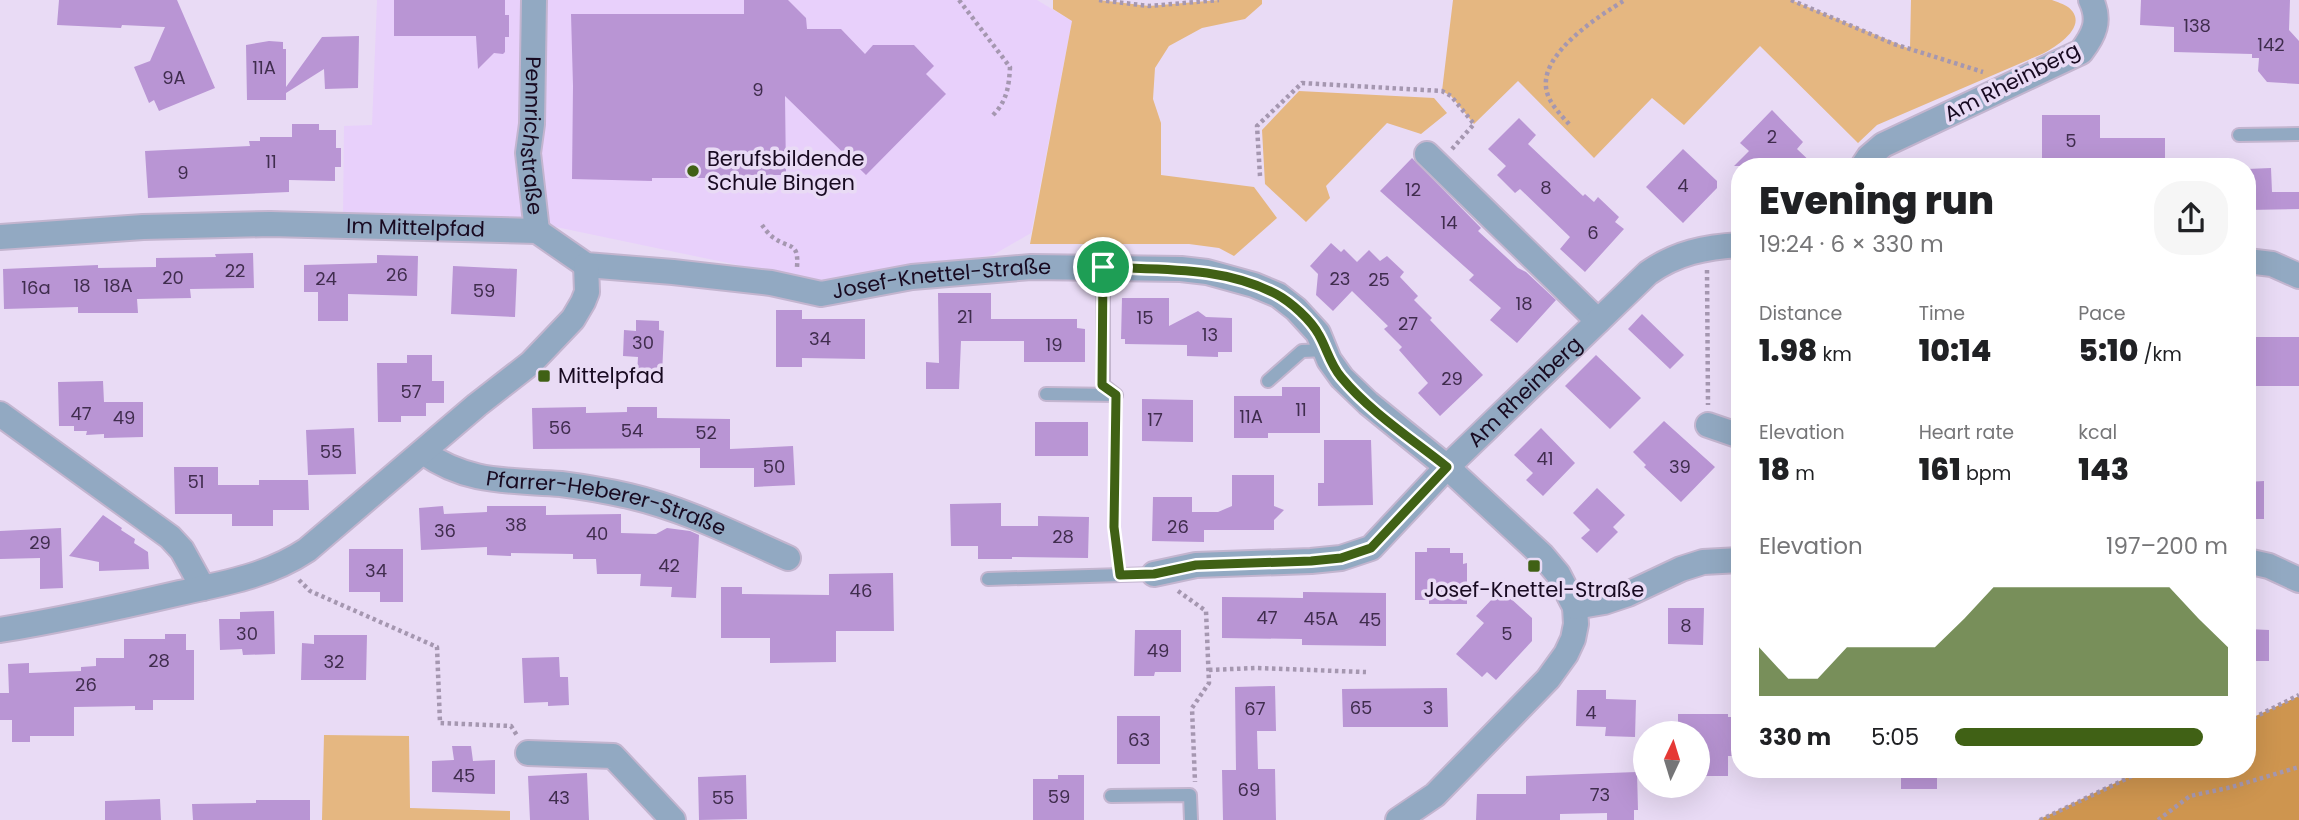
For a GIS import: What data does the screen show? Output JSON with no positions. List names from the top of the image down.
{
  "streets": {
    "street": [
      "Am Rheinberg",
      "Pennrichstraße",
      "Im Mittelpfad",
      "Josef-Knettel-Straße",
      "Pfarrer-Heberer-Straße"
    ]
  },
  "crossings": [
    ["Am Rheinberg", "Josef-Knettel-Straße"],
    ["Pennrichstraße", "Im Mittelpfad"]
  ],
  "places": {
    "other": ["Berufsbildende Schule Bingen"],
    "transit": ["Mittelpfad", "Josef-Knettel-Straße"]
  },
  "house_numbers": [
    "138",
    "142",
    "11A",
    "9A",
    "9",
    "2",
    "5",
    "11",
    "9",
    "4",
    "8",
    "12",
    "14",
    "6",
    "22",
    "26",
    "20",
    "24",
    "23",
    "25",
    "18",
    "18A",
    "16a",
    "59",
    "18",
    "21",
    "15",
    "27",
    "13",
    "34",
    "30",
    "19",
    "29",
    "57",
    "11",
    "47",
    "11A",
    "49",
    "17",
    "56",
    "54",
    "52",
    "55",
    "41",
    "50",
    "39",
    "51",
    "38",
    "26",
    "36",
    "40",
    "28",
    "29",
    "42",
    "34",
    "46",
    "47",
    "45A",
    "45",
    "8",
    "30",
    "5",
    "49",
    "28",
    "32",
    "26",
    "65",
    "3",
    "67",
    "4",
    "63",
    "45",
    "69",
    "73",
    "59",
    "43",
    "55"
  ],
  "north": "top",
  "page": {
    "heading": ["Evening run", "19:24 · 6 × 330 m"],
    "stats": [
      ["Distance", "1.98 km"],
      ["Time", "10:14"],
      ["Pace", "5:10 /km"],
      ["Elevation", "18 m"],
      ["Heart rate", "161 bpm"],
      ["kcal", "143"]
    ],
    "chart": ["Elevation", "197–200 m"],
    "list": [
      {
        "name": "330 m",
        "note": "5:05"
      }
    ]
  }
}
